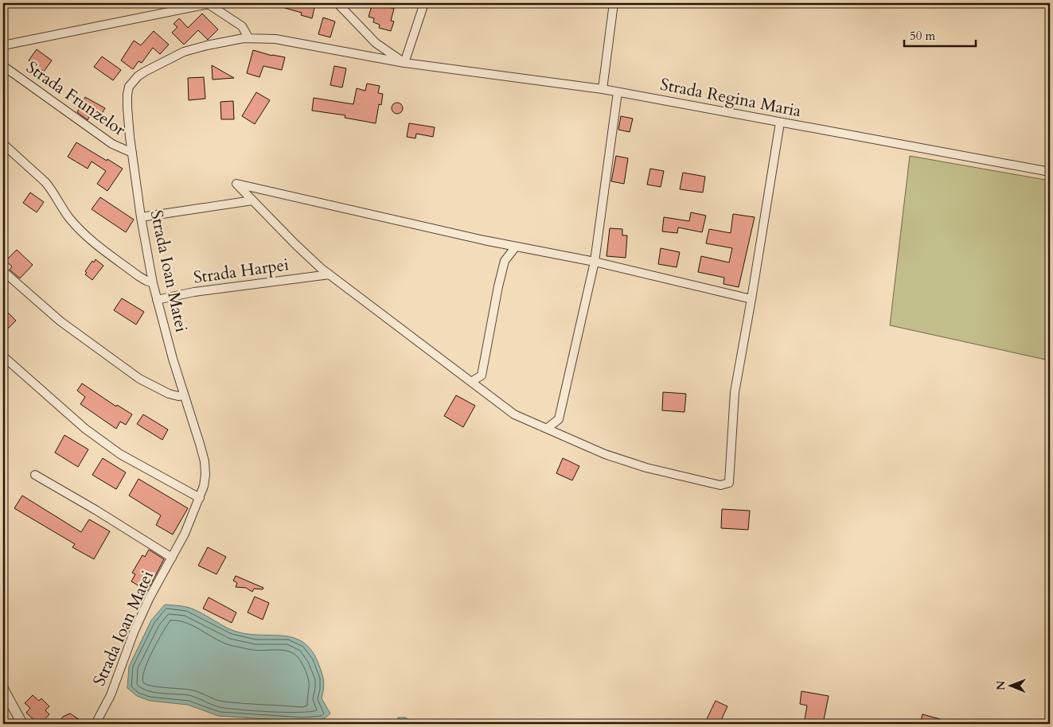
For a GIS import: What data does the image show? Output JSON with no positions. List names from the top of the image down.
{
  "streets": {
    "street": [
      "Strada Regina Maria",
      "Strada Frunzelor",
      "Strada Ioan Matei",
      "Strada Harpei"
    ]
  },
  "crossings": [
    ["Strada Regina Maria", "Strada Ioan Matei"],
    ["Strada Frunzelor", "Strada Ioan Matei"],
    ["Strada Ioan Matei", "Strada Harpei"]
  ],
  "scale_bar": "50 m",
  "north": "left"
}
